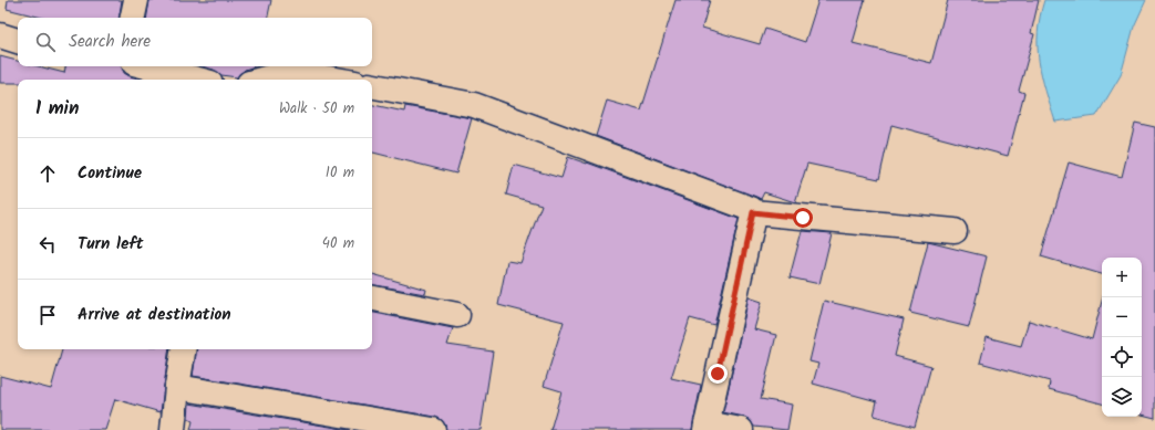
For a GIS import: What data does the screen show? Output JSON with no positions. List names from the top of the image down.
{
  "page": {
    "search": "Search here",
    "heading": ["1 min", "Walk · 50 m"],
    "list": [
      ["Continue", "10 m"],
      ["Turn left", "40 m"],
      "Arrive at destination"
    ],
    "map_buttons": ["+", "−"]
  }
}
